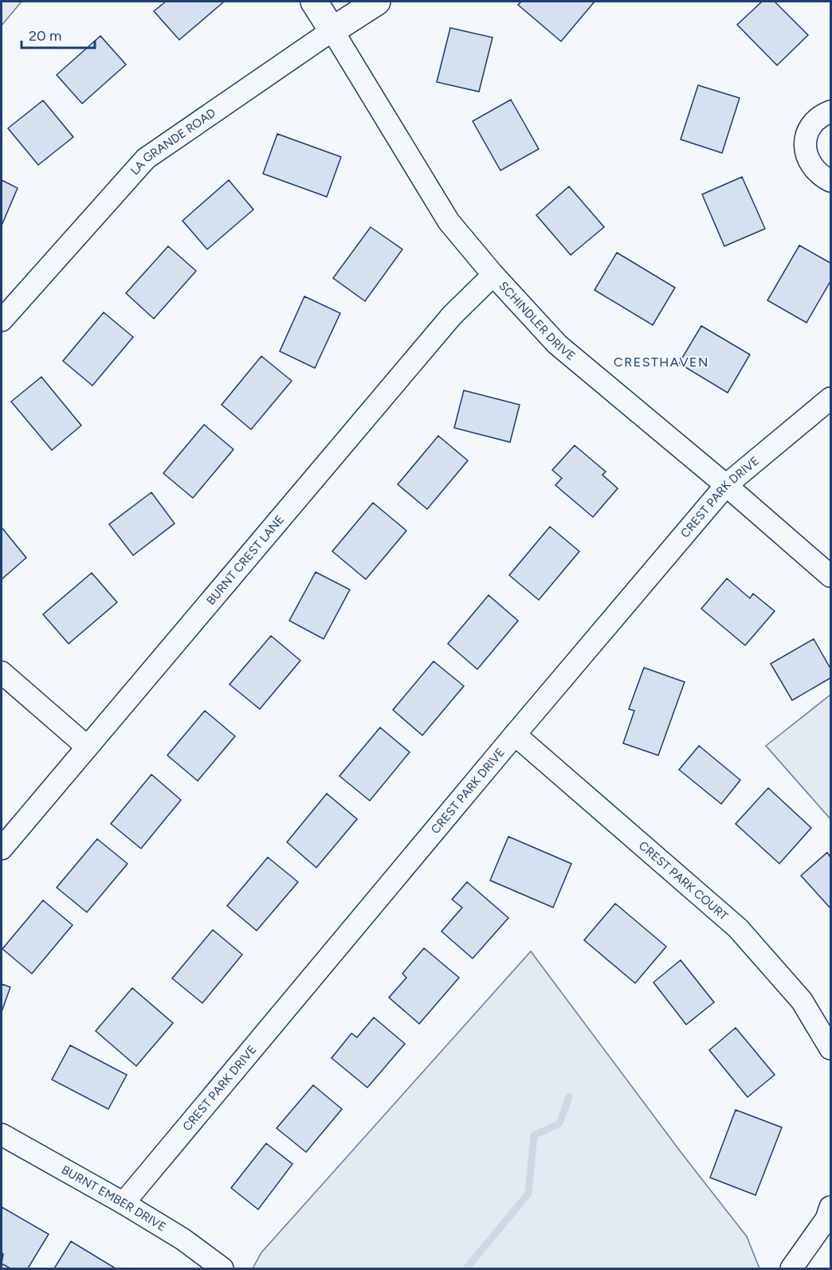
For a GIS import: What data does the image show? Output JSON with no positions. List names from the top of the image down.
{
  "streets": {
    "street": [
      "LA GRANDE ROAD",
      "SCHINDLER DRIVE",
      "CREST PARK DRIVE",
      "BURNT CREST LANE",
      "CREST PARK COURT",
      "BURNT EMBER DRIVE"
    ]
  },
  "crossings": [
    ["LA GRANDE ROAD", "SCHINDLER DRIVE"],
    ["SCHINDLER DRIVE", "CREST PARK DRIVE"],
    ["SCHINDLER DRIVE", "BURNT CREST LANE"],
    ["CREST PARK DRIVE", "CREST PARK COURT"],
    ["CREST PARK DRIVE", "BURNT EMBER DRIVE"]
  ],
  "districts": ["CRESTHAVEN"],
  "scale_bar": "20 m"
}
